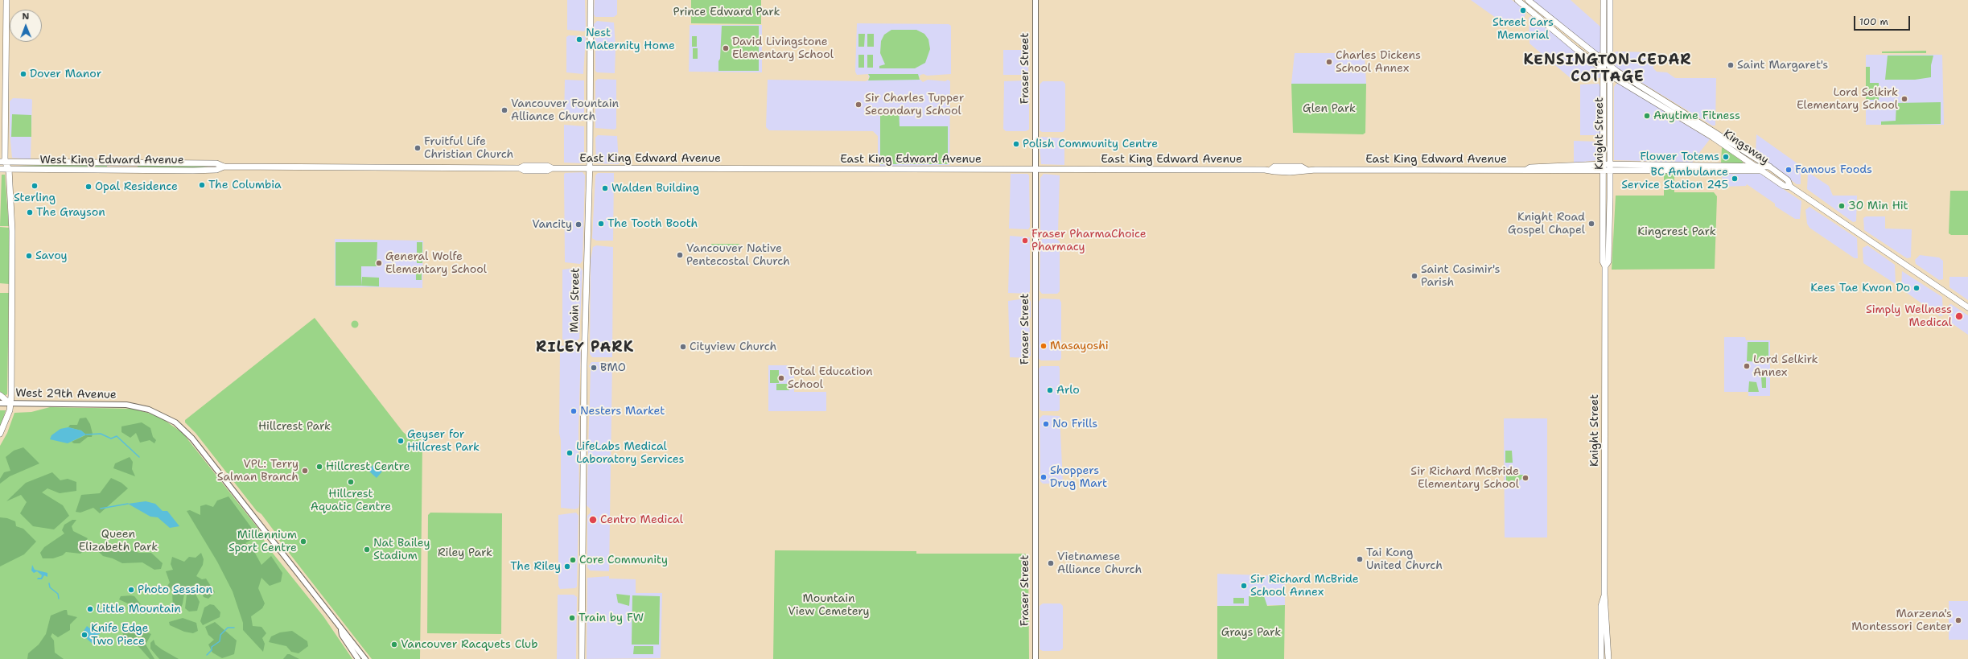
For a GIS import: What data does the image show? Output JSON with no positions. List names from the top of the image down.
{
  "streets": {
    "main road": [
      "Knight Street",
      "Kingsway",
      "East King Edward Avenue",
      "West King Edward Avenue",
      "Main Street"
    ],
    "street": ["Fraser Street", "West 29th Avenue"]
  },
  "crossings": [
    ["Fraser Street", "East King Edward Avenue"],
    ["Knight Street", "Kingsway"],
    ["Knight Street", "East King Edward Avenue"],
    ["Kingsway", "East King Edward Avenue"],
    ["East King Edward Avenue", "West King Edward Avenue"],
    ["East King Edward Avenue", "Main Street"]
  ],
  "districts": ["KENSINGTON-CEDAR COTTAGE", "RILEY PARK"],
  "parks": [
    "Prince Edward Park",
    "Glen Park",
    "Kingcrest Park",
    "Hillcrest Park",
    "Queen Elizabeth Park",
    "Riley Park",
    "Mountain View Cemetery",
    "Grays Park"
  ],
  "places": [
    "Street Cars Memorial",
    "Nest Maternity Home",
    "David Livingstone Elementary School",
    "Charles Dickens School Annex",
    "Saint Margaret's",
    "Dover Manor",
    "Lord Selkirk Elementary School",
    "Sir Charles Tupper Secondary School",
    "Vancouver Fountain Alliance Church",
    "Anytime Fitness",
    "Polish Community Centre",
    "Fruitful Life Christian Church",
    "Flower Totems",
    "Famous Foods",
    "BC Ambulance Service Station 245",
    "The Columbia",
    "Sterling",
    "Opal Residence",
    "Walden Building",
    "30 Min Hit",
    "The Grayson",
    "The Tooth Booth",
    "Knight Road Gospel Chapel",
    "Vancity",
    "Fraser PharmaChoice Pharmacy",
    "Vancouver Native Pentecostal Church",
    "Savoy",
    "General Wolfe Elementary School",
    "Saint Casimir's Parish",
    "Kees Tae Kwon Do",
    "Simply Wellness Medical",
    "Masayoshi",
    "Cityview Church",
    "Lord Selkirk Annex",
    "BMO",
    "Total Education School",
    "Arlo",
    "Nesters Market",
    "No Frills",
    "Geyser for Hillcrest Park",
    "LifeLabs Medical Laboratory Services",
    "Hillcrest Centre",
    "VPL: Terry Salman Branch",
    "Shoppers Drug Mart",
    "Sir Richard McBride Elementary School",
    "Hillcrest Aquatic Centre",
    "Centro Medical",
    "Millennium Sport Centre",
    "Nat Bailey Stadium",
    "Tai Kong United Church",
    "Core Community",
    "Vietnamese Alliance Church",
    "The Riley",
    "Sir Richard McBride School Annex",
    "Photo Session",
    "Little Mountain",
    "Train by FW",
    "Marzena's Montessori Center",
    "Knife Edge Two Piece",
    "Vancouver Racquets Club"
  ],
  "scale_bar": "100 m",
  "north": "top"
}
